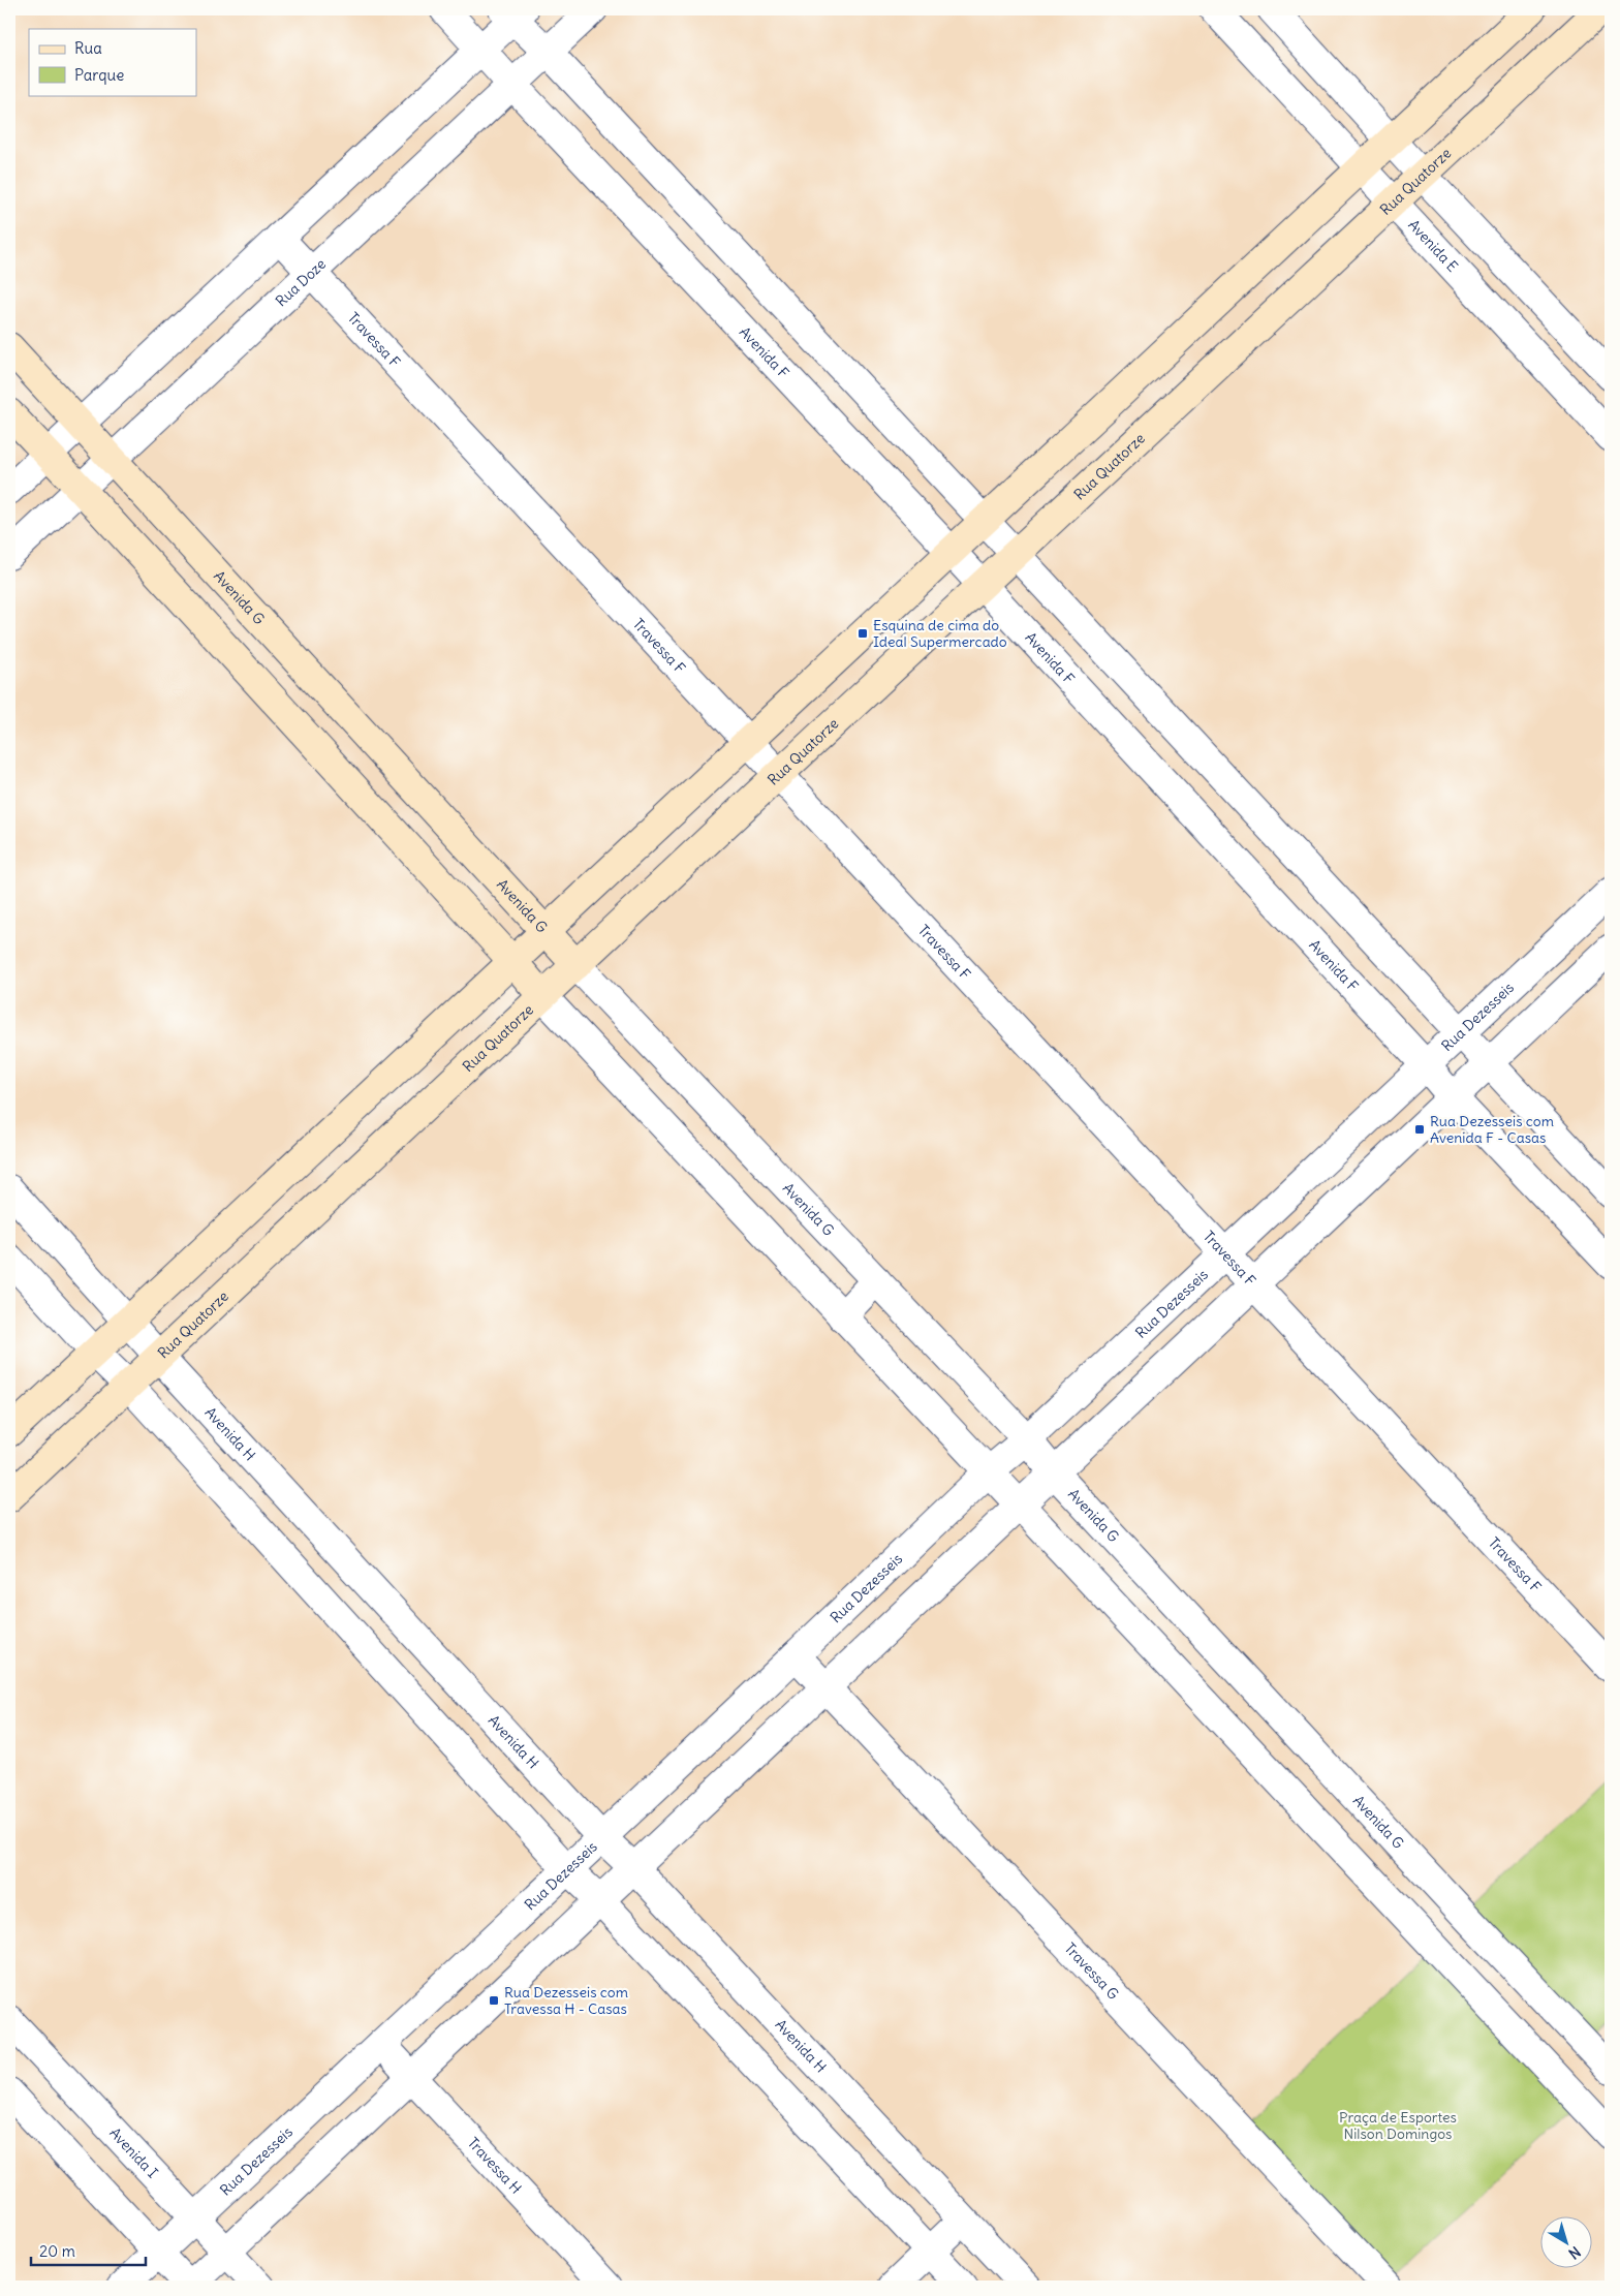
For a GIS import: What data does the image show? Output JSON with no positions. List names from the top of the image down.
{
  "streets": {
    "street": [
      "Rua Quatorze",
      "Avenida E",
      "Rua Doze",
      "Travessa F",
      "Avenida F",
      "Avenida G",
      "Rua Dezesseis",
      "Avenida H",
      "Travessa G",
      "Avenida I",
      "Travessa H"
    ]
  },
  "crossings": [
    ["Rua Quatorze", "Avenida E"],
    ["Rua Quatorze", "Travessa F"],
    ["Rua Quatorze", "Avenida F"],
    ["Rua Quatorze", "Avenida G"],
    ["Rua Quatorze", "Avenida H"],
    ["Rua Doze", "Travessa F"],
    ["Rua Doze", "Avenida F"],
    ["Rua Doze", "Avenida G"],
    ["Travessa F", "Rua Dezesseis"],
    ["Avenida F", "Rua Dezesseis"],
    ["Avenida G", "Rua Dezesseis"],
    ["Rua Dezesseis", "Avenida H"],
    ["Rua Dezesseis", "Travessa G"],
    ["Rua Dezesseis", "Avenida I"],
    ["Rua Dezesseis", "Travessa H"]
  ],
  "parks": ["Praça de Esportes Nilson Domingos"],
  "places": {
    "transit": ["Esquina de cima do Ideal Supermercado", "Rua Dezesseis com Avenida F - Casas", "Rua Dezesseis com Travessa H - Casas"]
  },
  "legend": ["Rua", "Parque"],
  "scale_bar": "20 m",
  "north": "bottom right"
}
